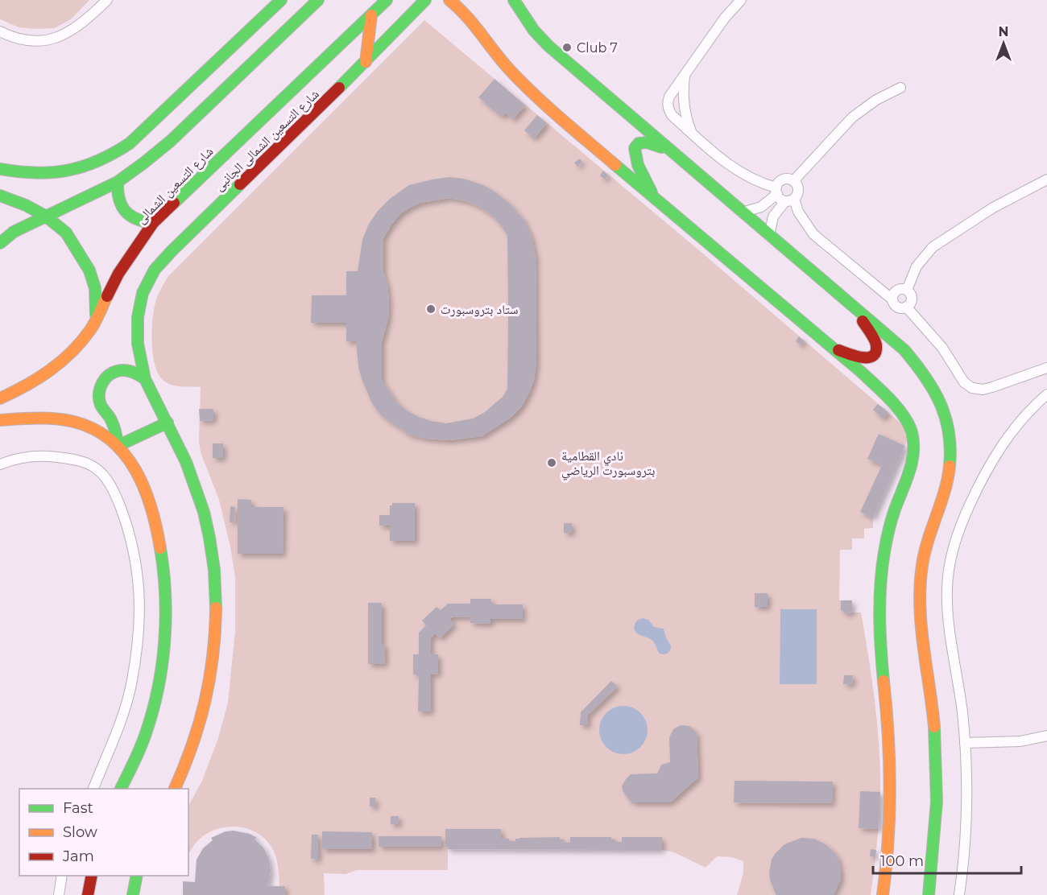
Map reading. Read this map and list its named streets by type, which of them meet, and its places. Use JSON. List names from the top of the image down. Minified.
{"streets":{"street":["شارع التسعين الشمالى الجانبى","شارع التسعين الشمالى"]},"places":["Club 7","ستاد بتروسبورت","نادي القطامية بتروسبورت الرياضي"],"legend":["Fast","Slow","Jam"],"scale_bar":"100 m","north":"top"}
